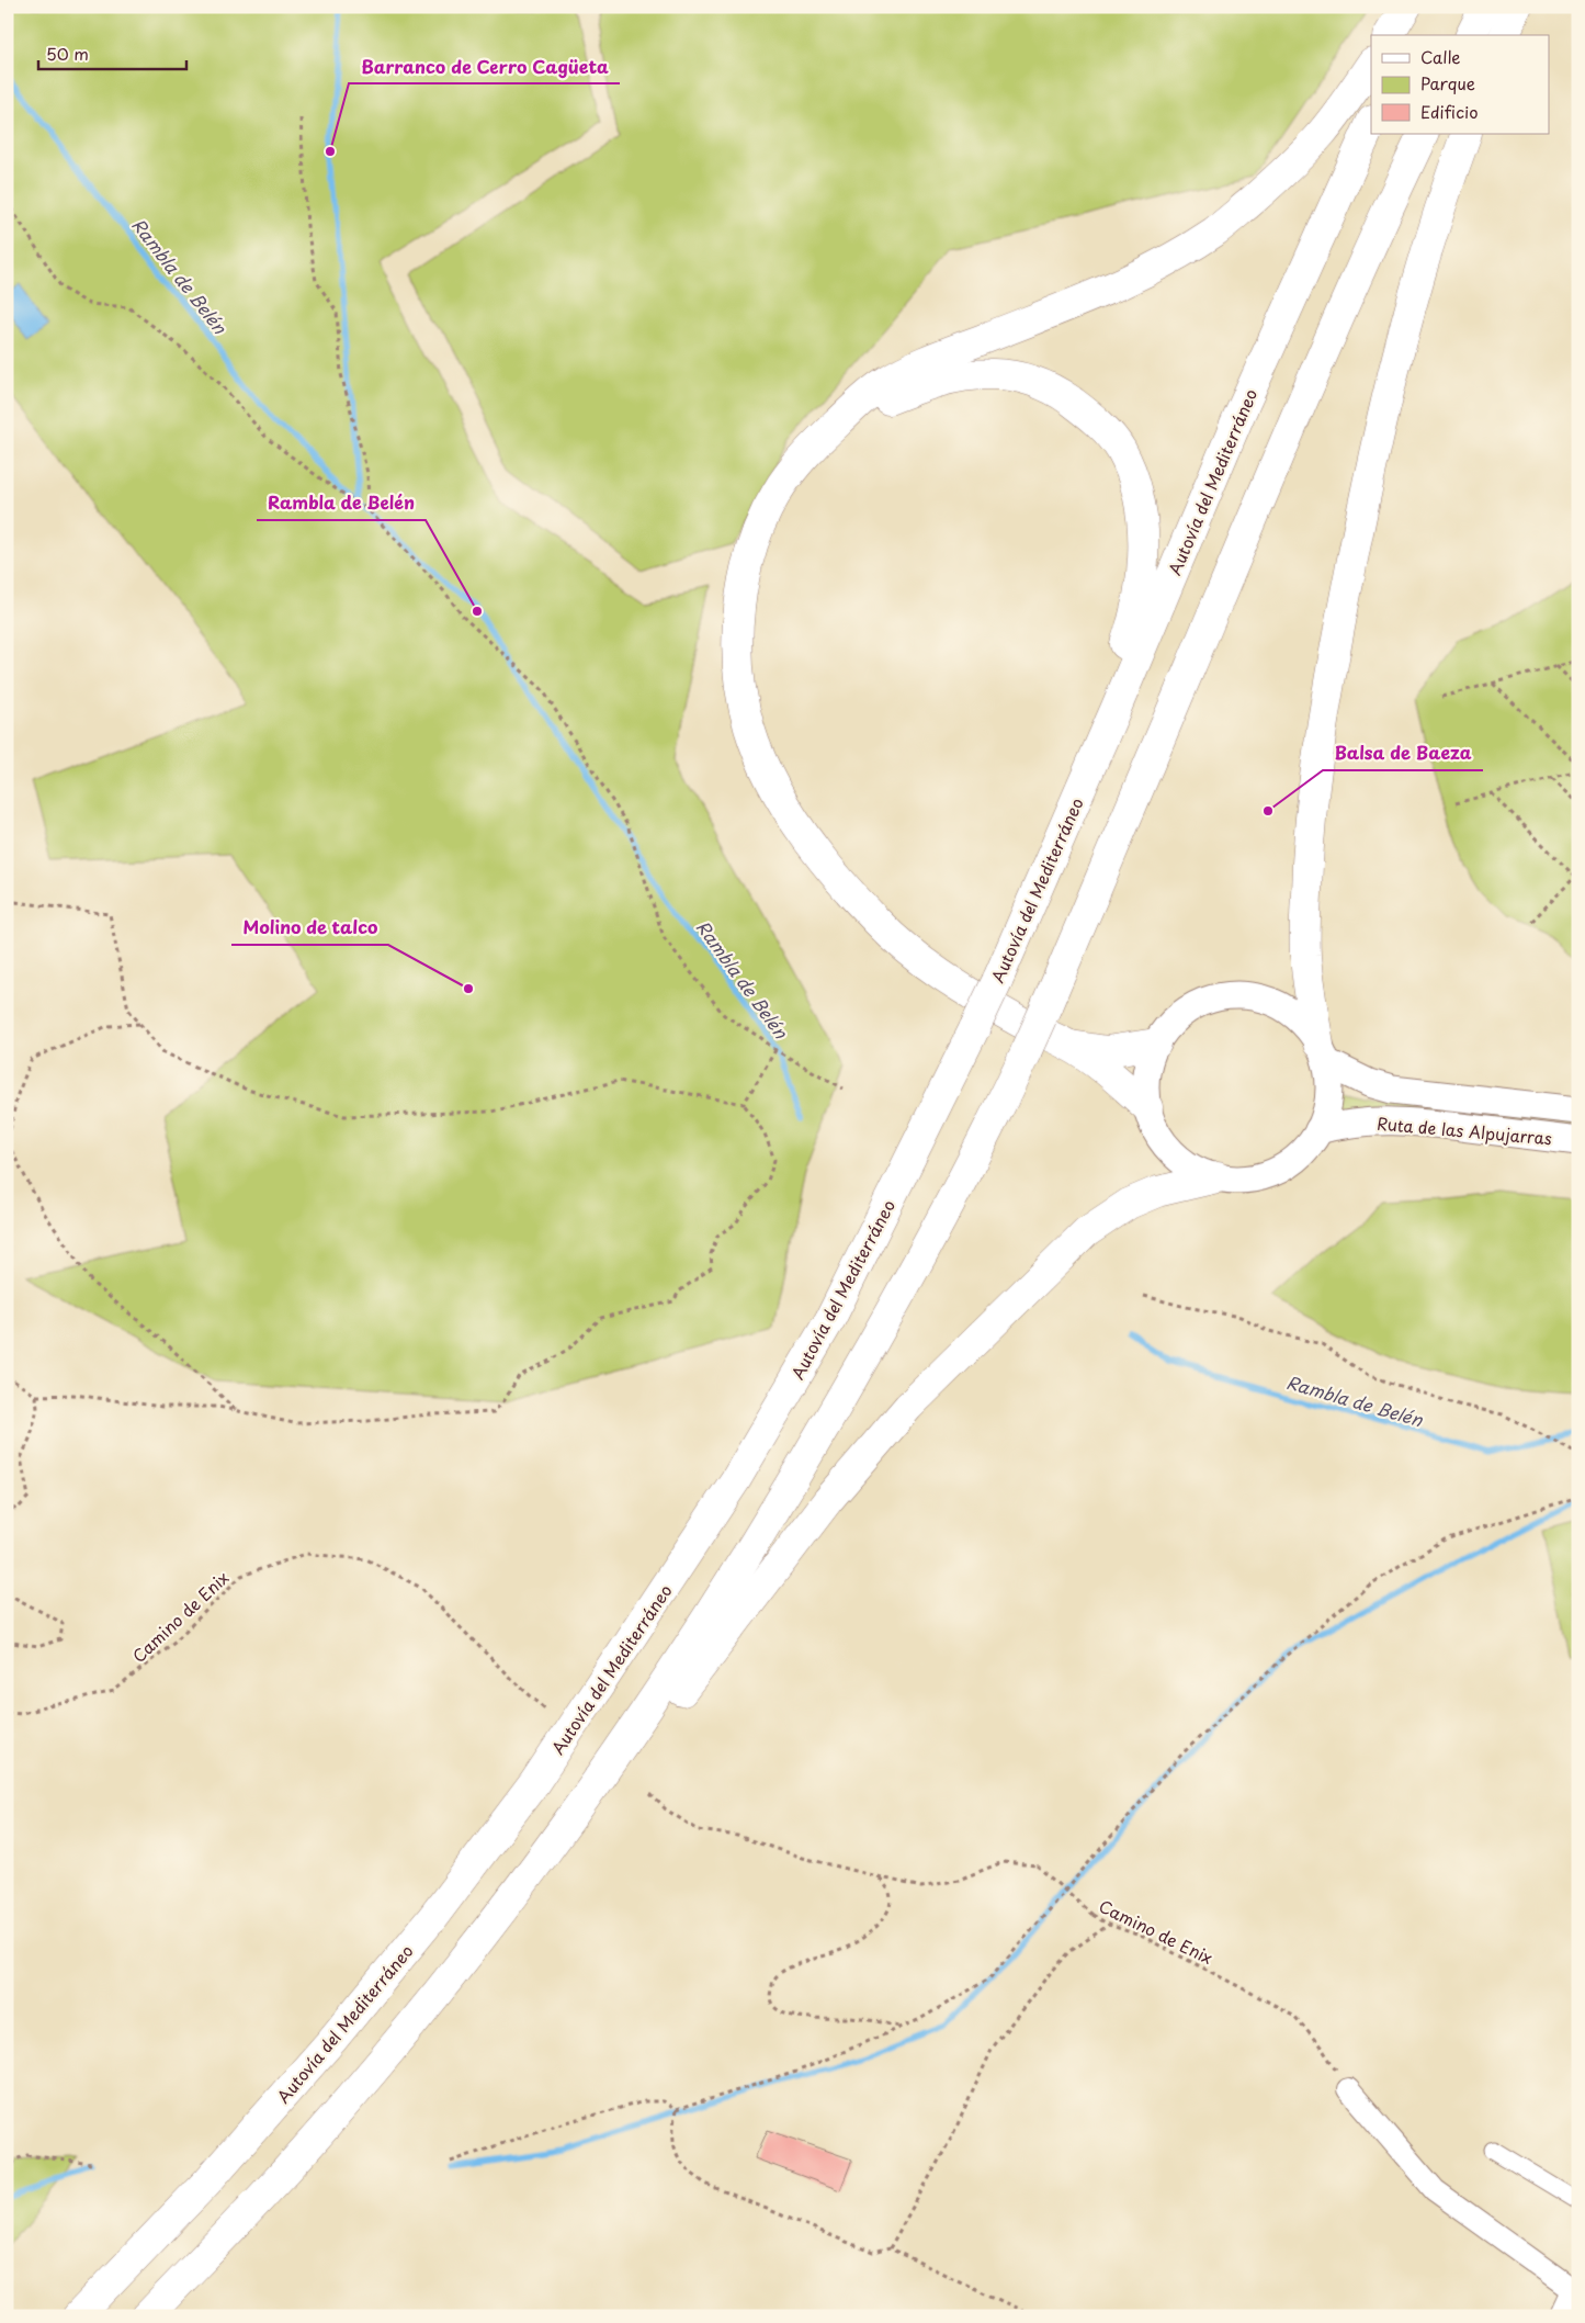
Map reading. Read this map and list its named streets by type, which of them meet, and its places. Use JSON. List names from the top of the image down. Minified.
{"streets":{"highway":["Autovía del Mediterráneo"],"main road":["Ruta de las Alpujarras"],"path":["Camino de Enix"]},"water":["Rambla de Belén"],"places":["Barranco de Cerro Cagüeta","Rambla de Belén","Balsa de Baeza","Molino de talco"],"legend":["Calle","Parque","Edificio"],"scale_bar":"50 m"}
